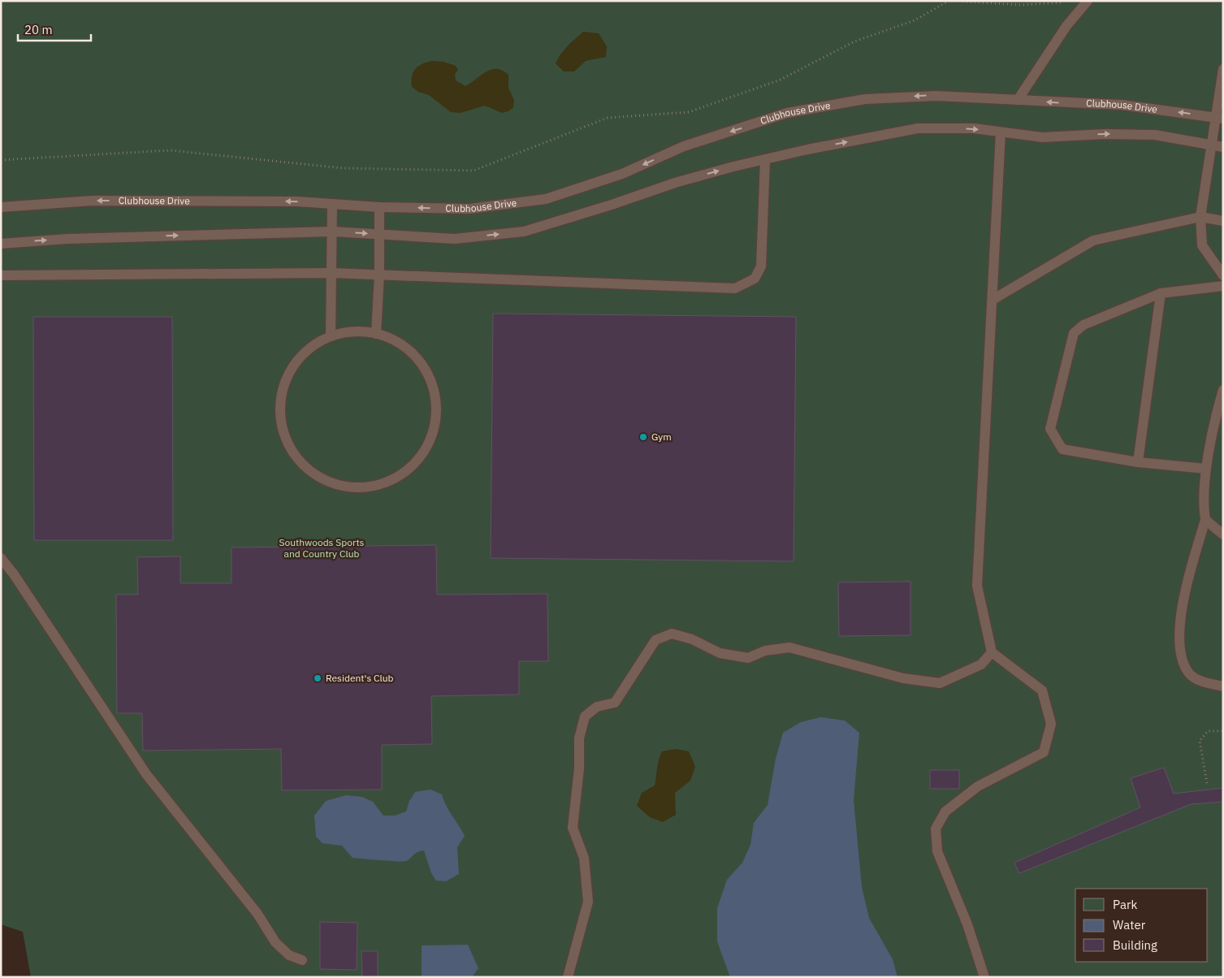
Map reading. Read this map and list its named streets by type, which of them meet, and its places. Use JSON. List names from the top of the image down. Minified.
{"streets":{"lane":["Clubhouse Drive"]},"parks":["Southwoods Sports and Country Club"],"places":["Gym","Resident's Club"],"legend":["Park","Water","Building"],"scale_bar":"20 m"}
